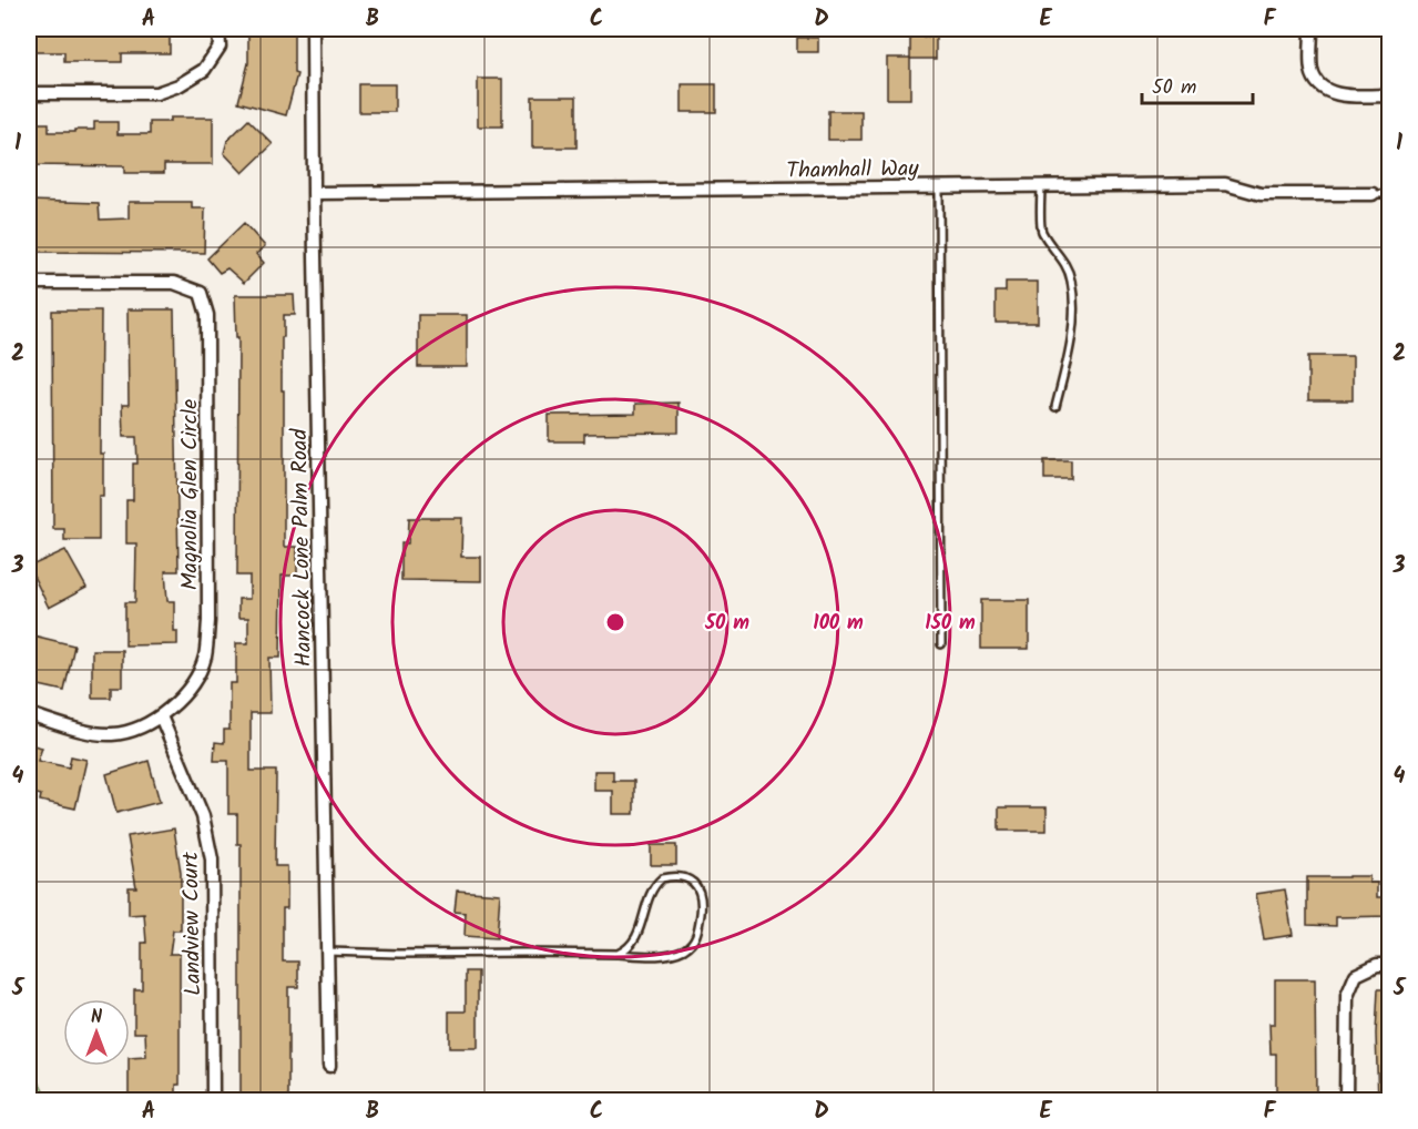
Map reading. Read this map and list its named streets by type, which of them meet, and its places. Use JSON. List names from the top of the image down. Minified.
{"streets":{"street":["Thamhall Way","Magnolia Glen Circle","Hancock Lone Palm Road","Landview Court"]},"crossings":[["Thamhall Way","Hancock Lone Palm Road"],["Magnolia Glen Circle","Landview Court"]],"scale_bar":"50 m","north":"top","grid":{"columns":["A","B","C","D","E","F"],"rows":["1","2","3","4","5"]},"rings":["50 m","100 m","150 m"]}
